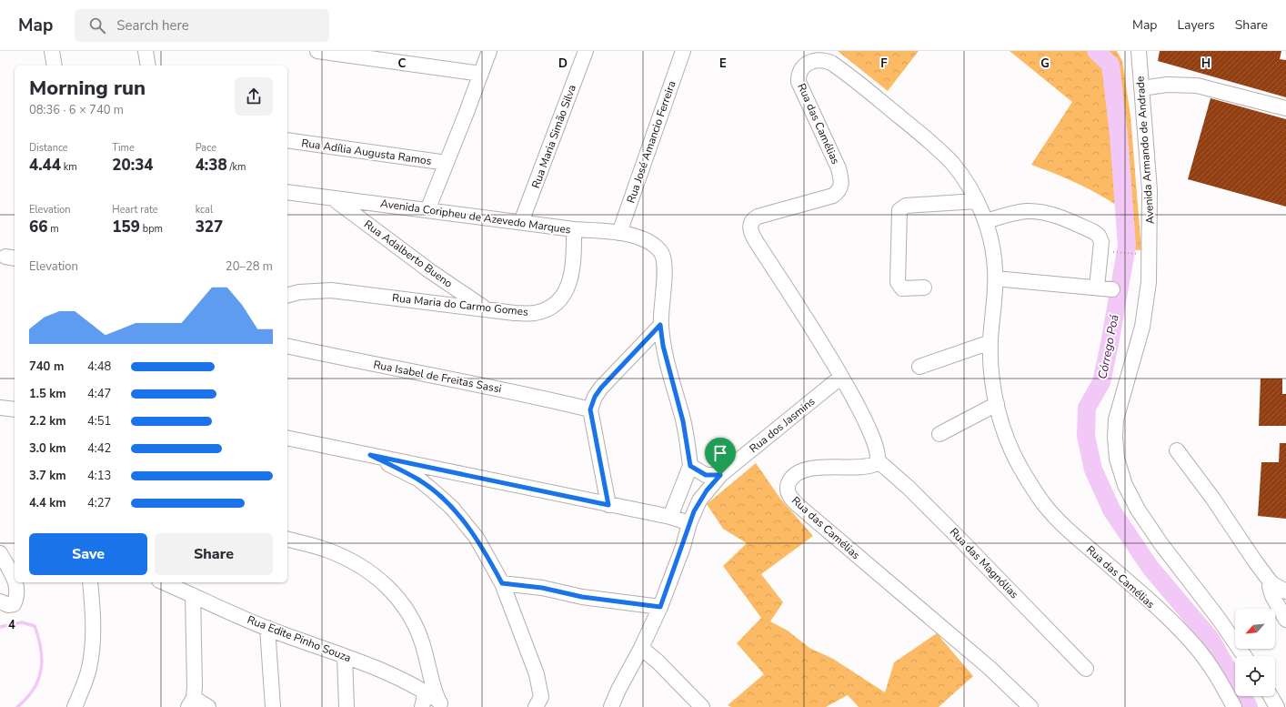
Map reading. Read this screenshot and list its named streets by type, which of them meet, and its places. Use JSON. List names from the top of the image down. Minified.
{"streets":{"street":["Rua das Camélias","Rua Maria Simão Silva","Rua José Amancio Ferreira","Avenida Armando de Andrade","Rua Adília Augusta Ramos","Avenida Coripheu de Azevedo Marques","Rua Adalberto Bueno","Rua Maria do Carmo Gomes","Rua Isabel de Freitas Sassi","Rua dos Jasmins","Rua das Magnólias","Rua Edite Pinho Souza"]},"crossings":[["Rua das Camélias","Rua dos Jasmins"],["Rua das Camélias","Rua das Magnólias"],["Rua Maria Simão Silva","Avenida Coripheu de Azevedo Marques"],["Rua José Amancio Ferreira","Avenida Coripheu de Azevedo Marques"],["Avenida Coripheu de Azevedo Marques","Rua Adalberto Bueno"],["Avenida Coripheu de Azevedo Marques","Rua Maria do Carmo Gomes"],["Rua Adalberto Bueno","Rua Maria do Carmo Gomes"]],"water":["Córrego Poá"],"north":"bottom left","page":{"header":"Map","search":"Search here","nav":["Map","Layers","Share"],"heading":["Morning run","08:36 · 6 × 740 m"],"stats":[["Distance","4.44 km"],["Time","20:34"],["Pace","4:38 /km"],["Elevation","66 m"],["Heart rate","159 bpm"],["kcal","327"]],"chart":["Elevation","20–28 m"],"list":[{"name":"740 m","note":"4:48"},{"name":"1.5 km","note":"4:47"},{"name":"2.2 km","note":"4:51"},{"name":"3.0 km","note":"4:42"},{"name":"3.7 km","note":"4:13"},{"name":"4.4 km","note":"4:27"}],"buttons":["Save","Share"]},"grid":{"columns":["C","D","E","F","G","H"],"rows":["4"]}}
